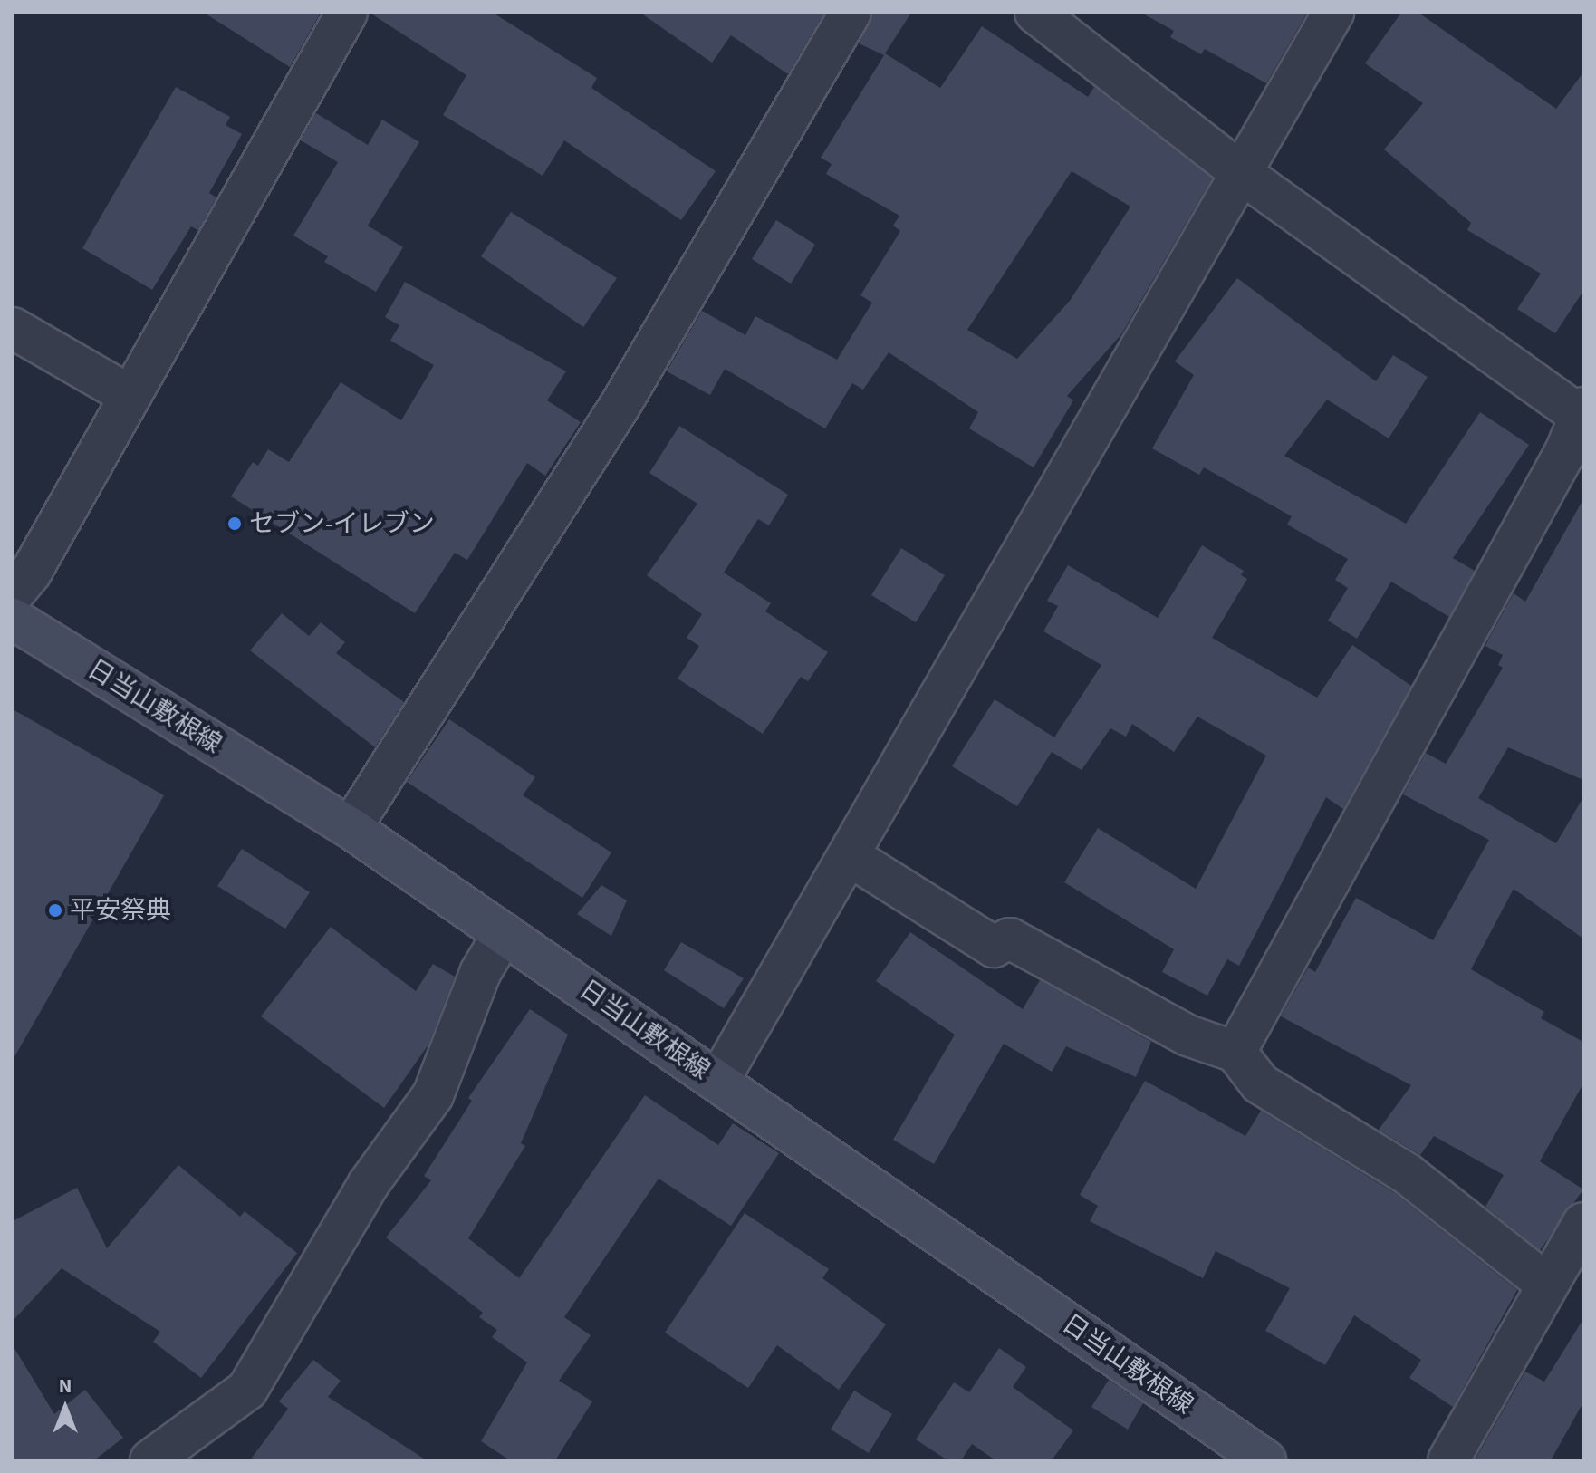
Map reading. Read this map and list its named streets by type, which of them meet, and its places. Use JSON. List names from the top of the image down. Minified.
{"streets":{"main road":["日当山敷根線"]},"places":["セブン-イレブン","平安祭典"],"north":"top"}
